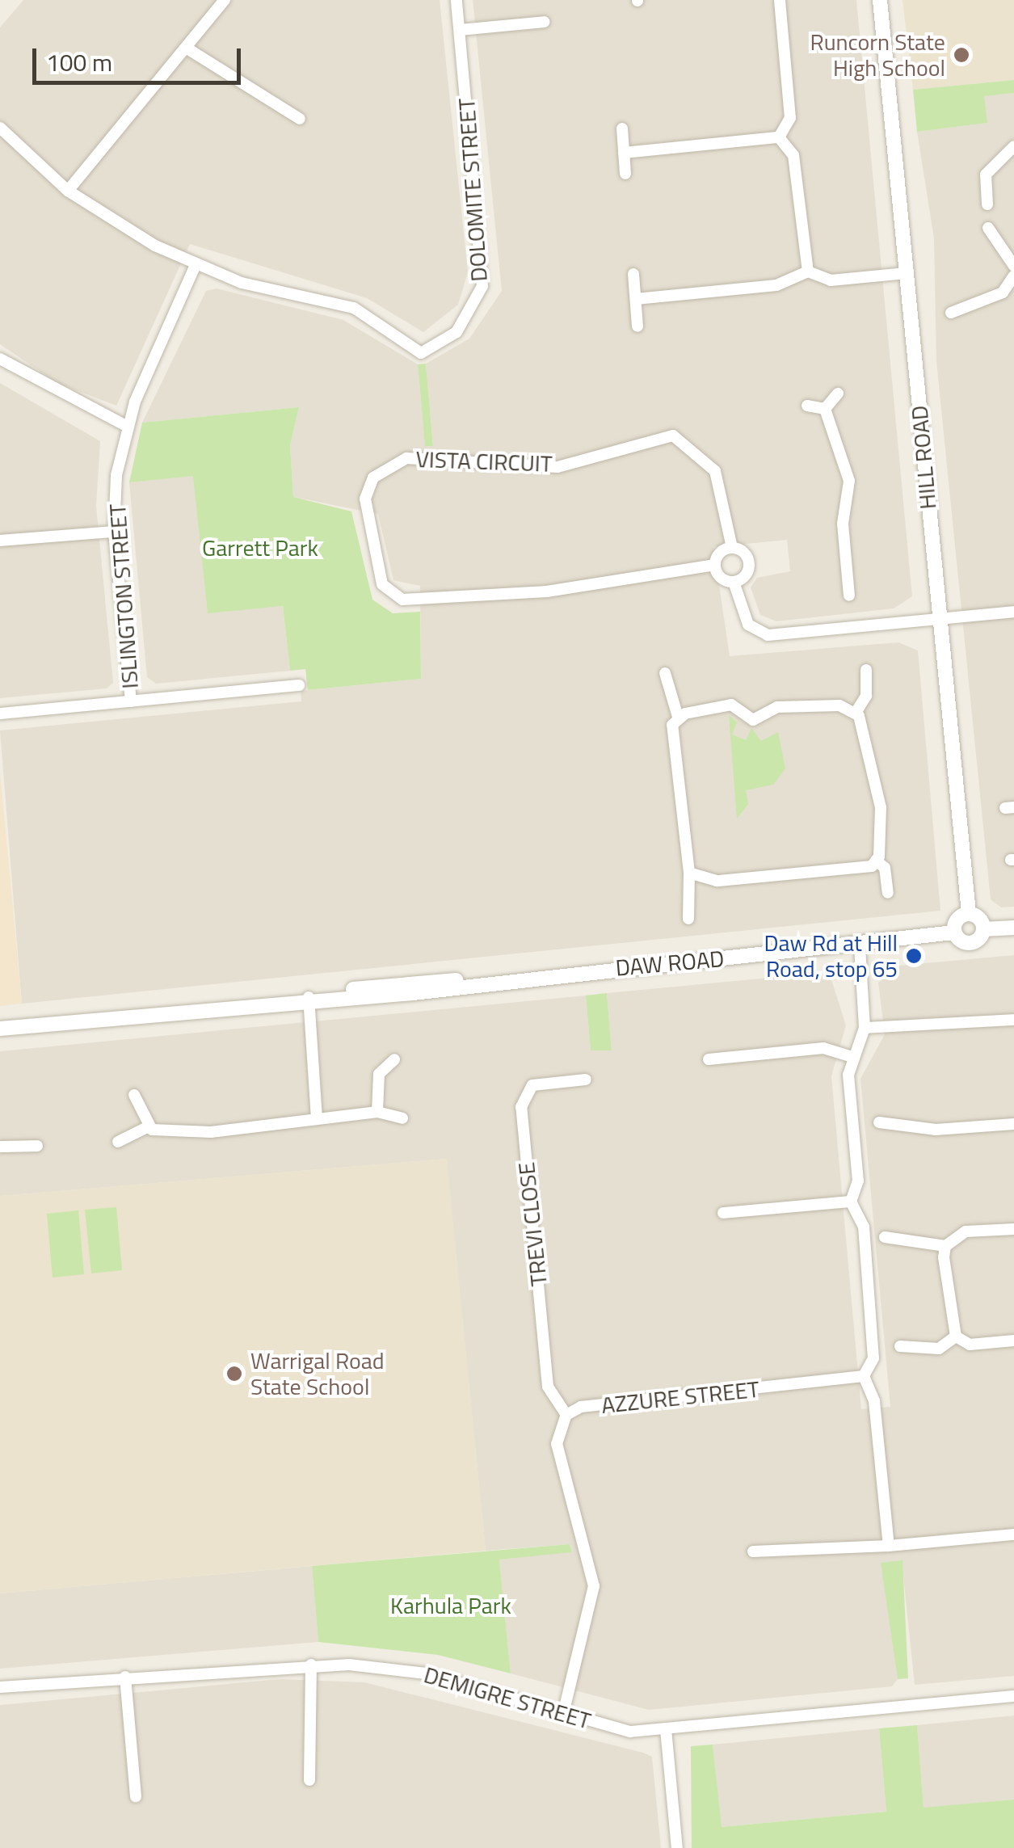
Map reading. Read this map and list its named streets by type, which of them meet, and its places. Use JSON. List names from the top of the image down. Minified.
{"streets":{"street":["DOLOMITE STREET","HILL ROAD","VISTA CIRCUIT","ISLINGTON STREET","DAW ROAD","TREVI CLOSE","AZZURE STREET","DEMIGRE STREET"]},"crossings":[["DOLOMITE STREET","ISLINGTON STREET"],["TREVI CLOSE","AZZURE STREET"]],"parks":["Garrett Park","Karhula Park"],"places":["Runcorn State High School","Daw Rd at Hill Road, stop 65","Warrigal Road State School"],"scale_bar":"100 m"}
